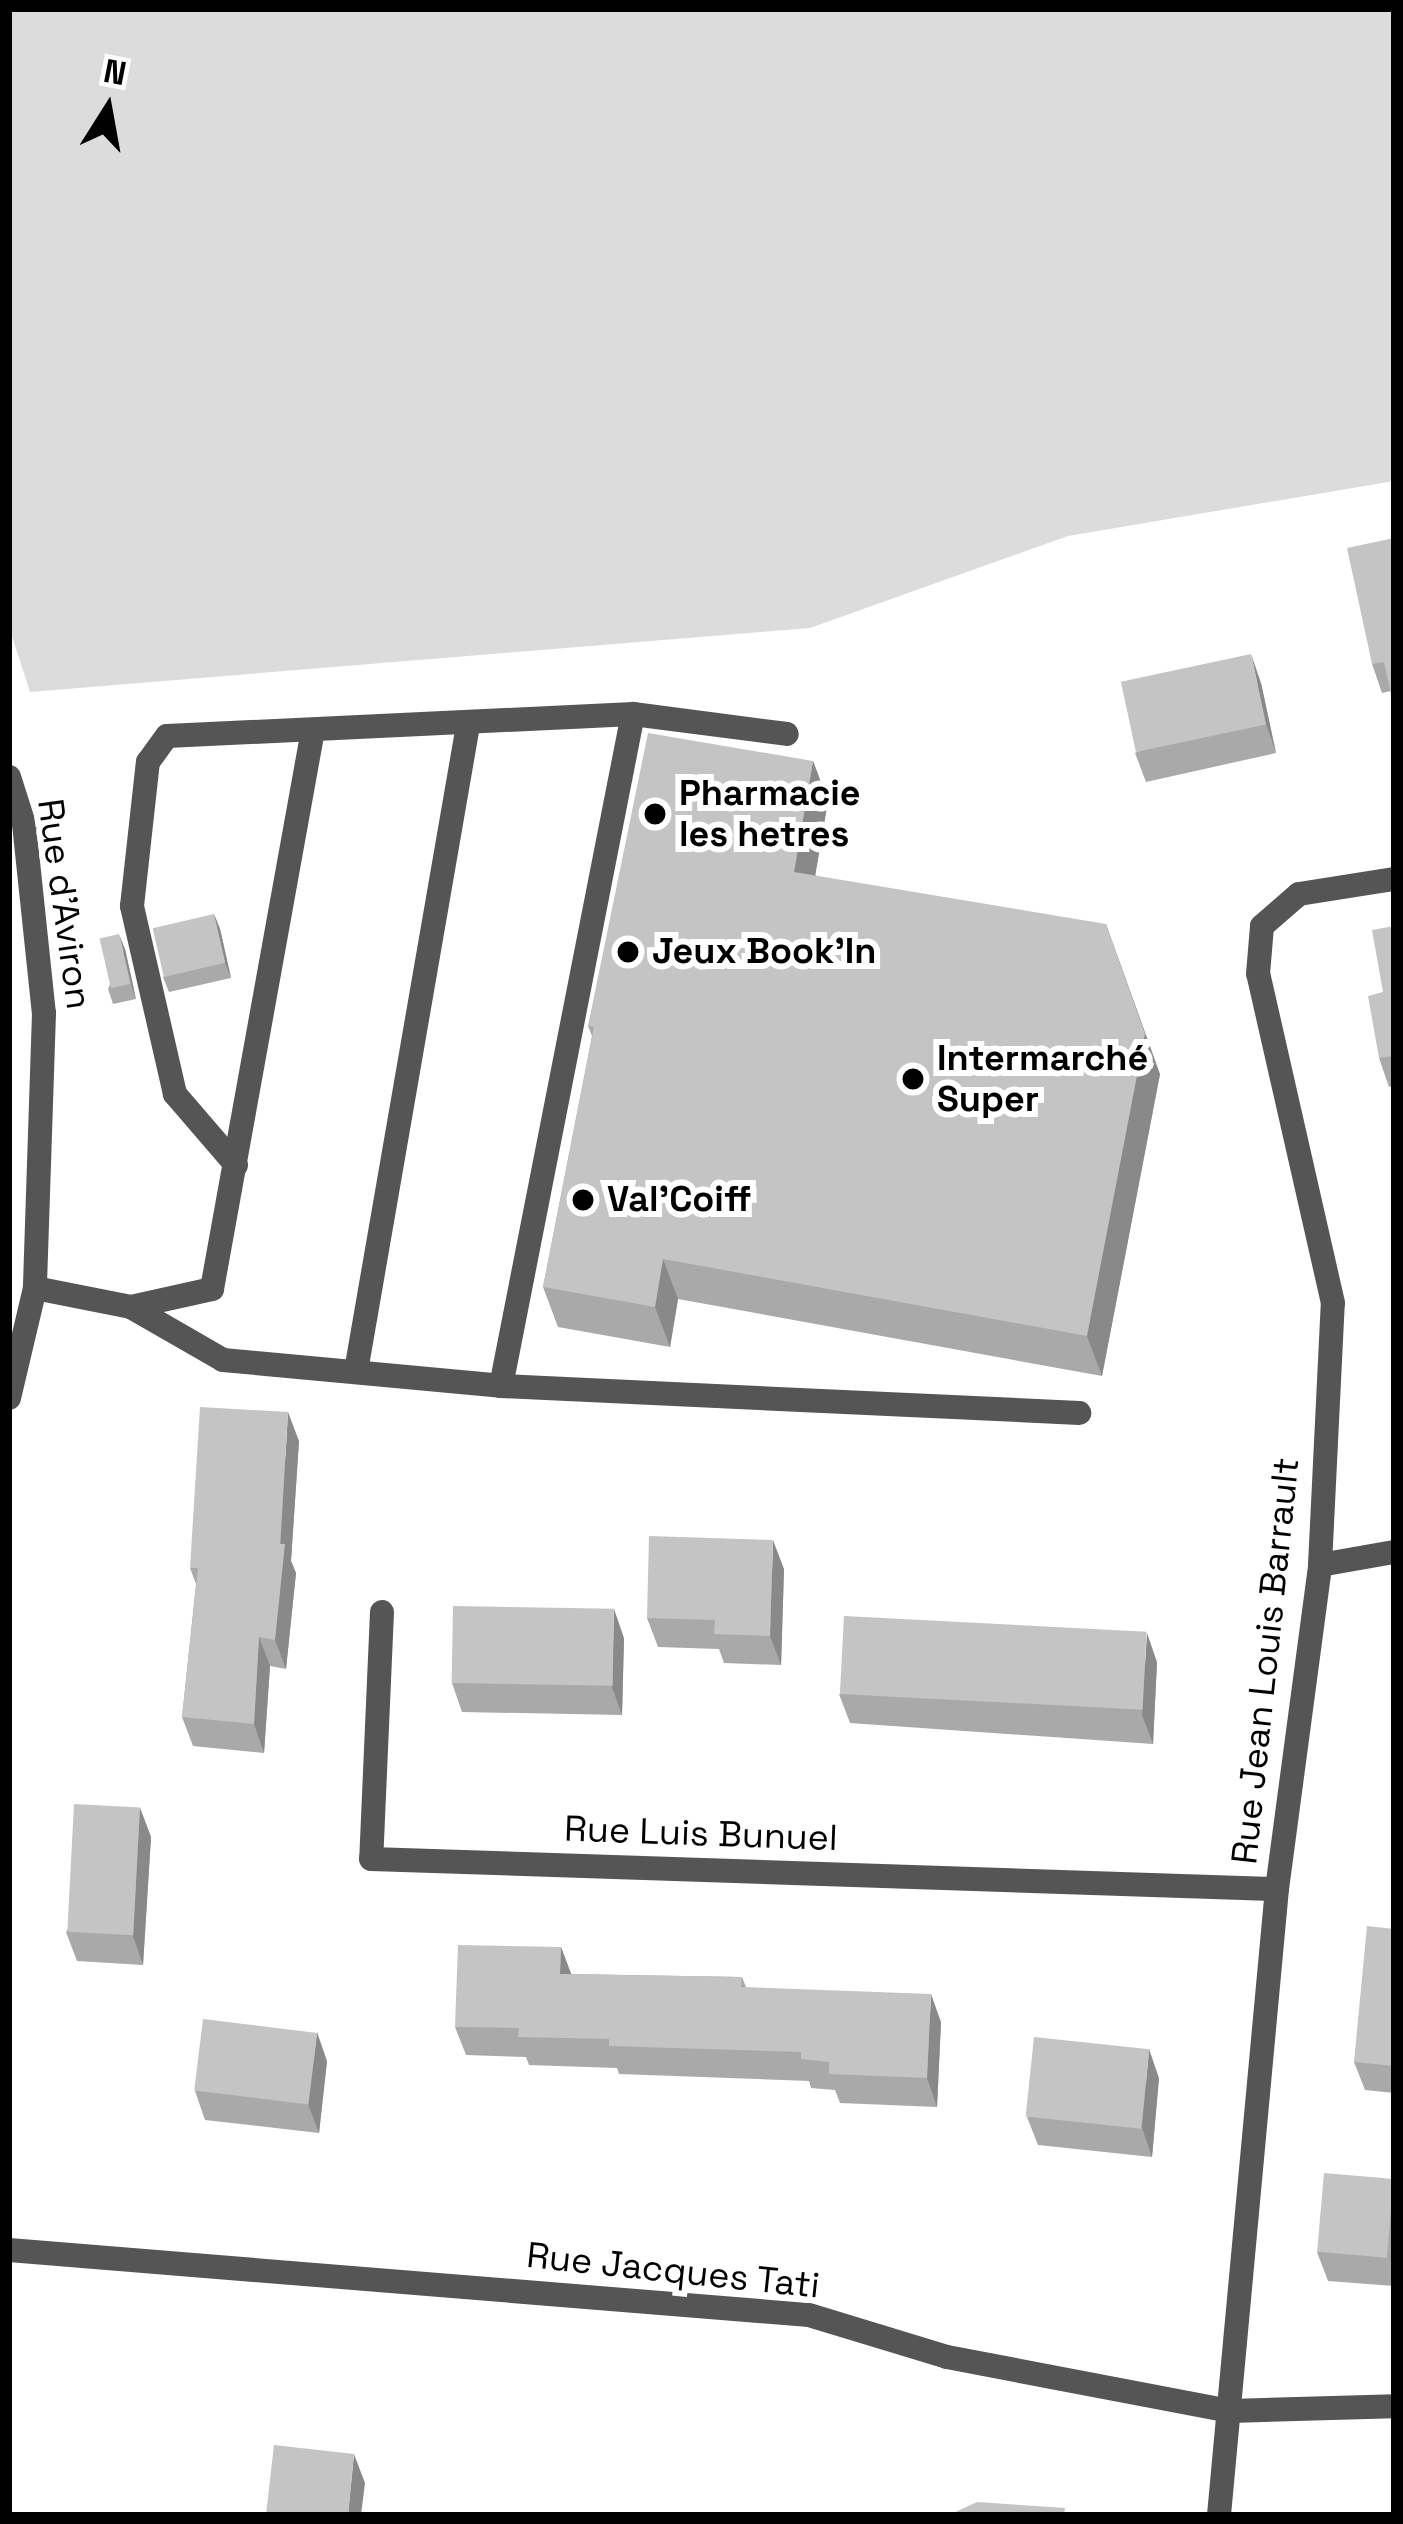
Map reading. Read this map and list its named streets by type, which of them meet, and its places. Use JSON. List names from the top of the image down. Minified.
{"streets":{"street":["Rue d'Aviron","Rue Jean Louis Barrault","Rue Luis Bunuel","Rue Jacques Tati"]},"crossings":[["Rue Jean Louis Barrault","Rue Luis Bunuel"],["Rue Jean Louis Barrault","Rue Jacques Tati"]],"places":["Pharmacie les hetres","Jeux Book'In","Intermarché Super","Val'Coiff"],"north":"top"}
